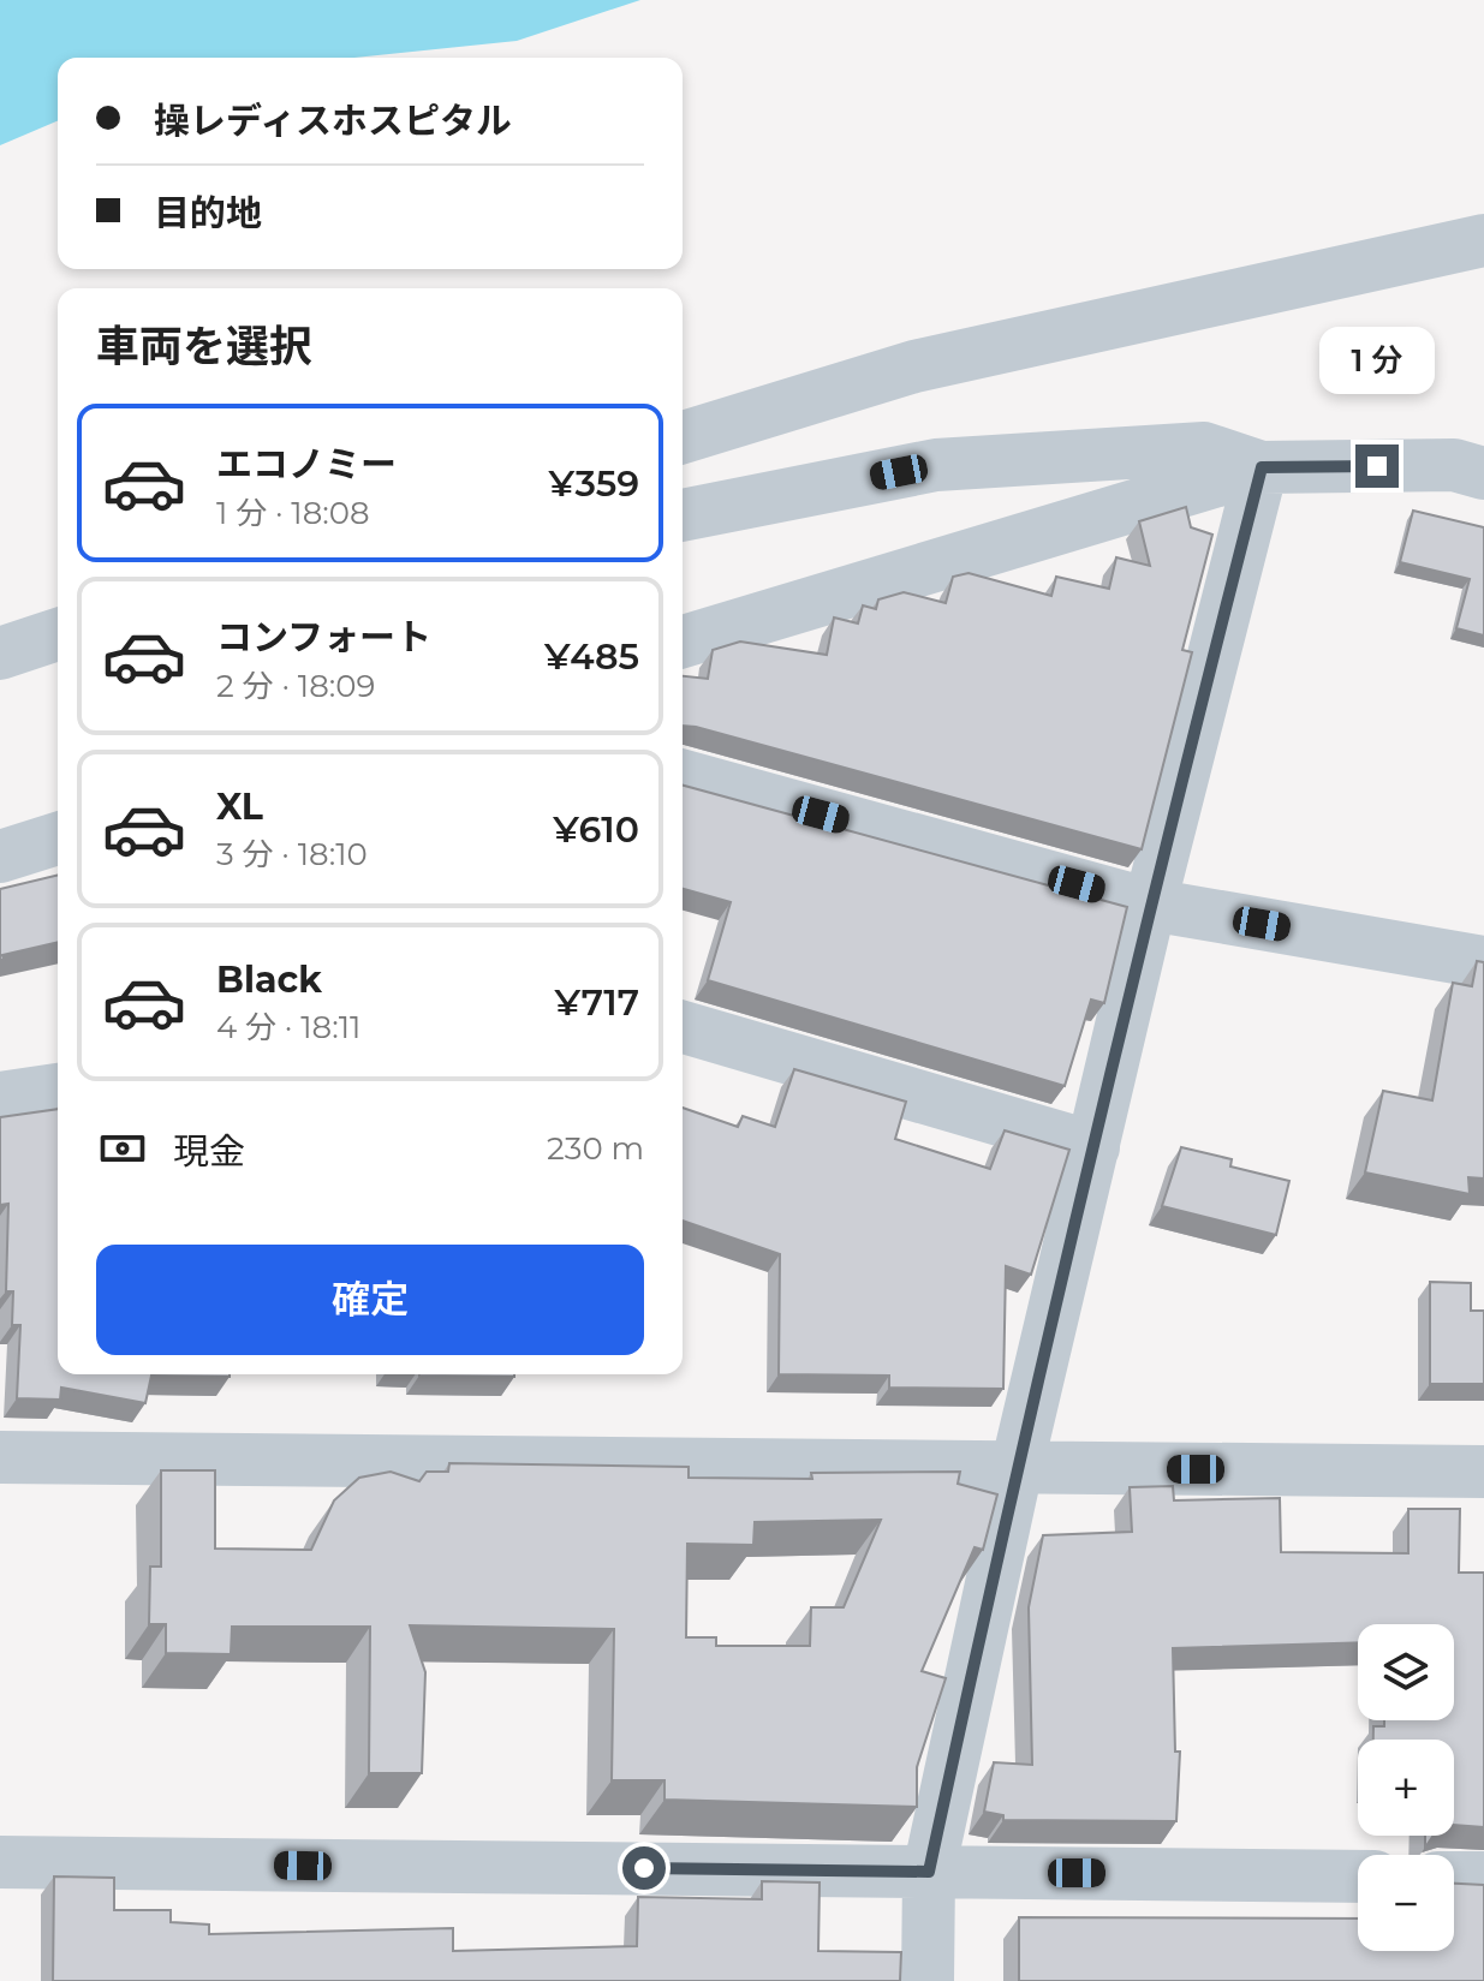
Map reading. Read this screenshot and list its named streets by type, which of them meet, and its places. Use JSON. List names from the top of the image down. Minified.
{"page":{"banner":["操レディスホスピタル","目的地"],"heading":"車両を選択","bubble":"1 分","list":[{"name":"エコノミー","note":"1 分 · 18:08","value":"¥359"},{"name":"コンフォート","note":"2 分 · 18:09","value":"¥485"},{"name":"XL","note":"3 分 · 18:10","value":"¥610"},{"name":"Black","note":"4 分 · 18:11","value":"¥717"}],"pay":["現金","230 m"],"buttons":"確定","map_buttons":["+","−"]}}
